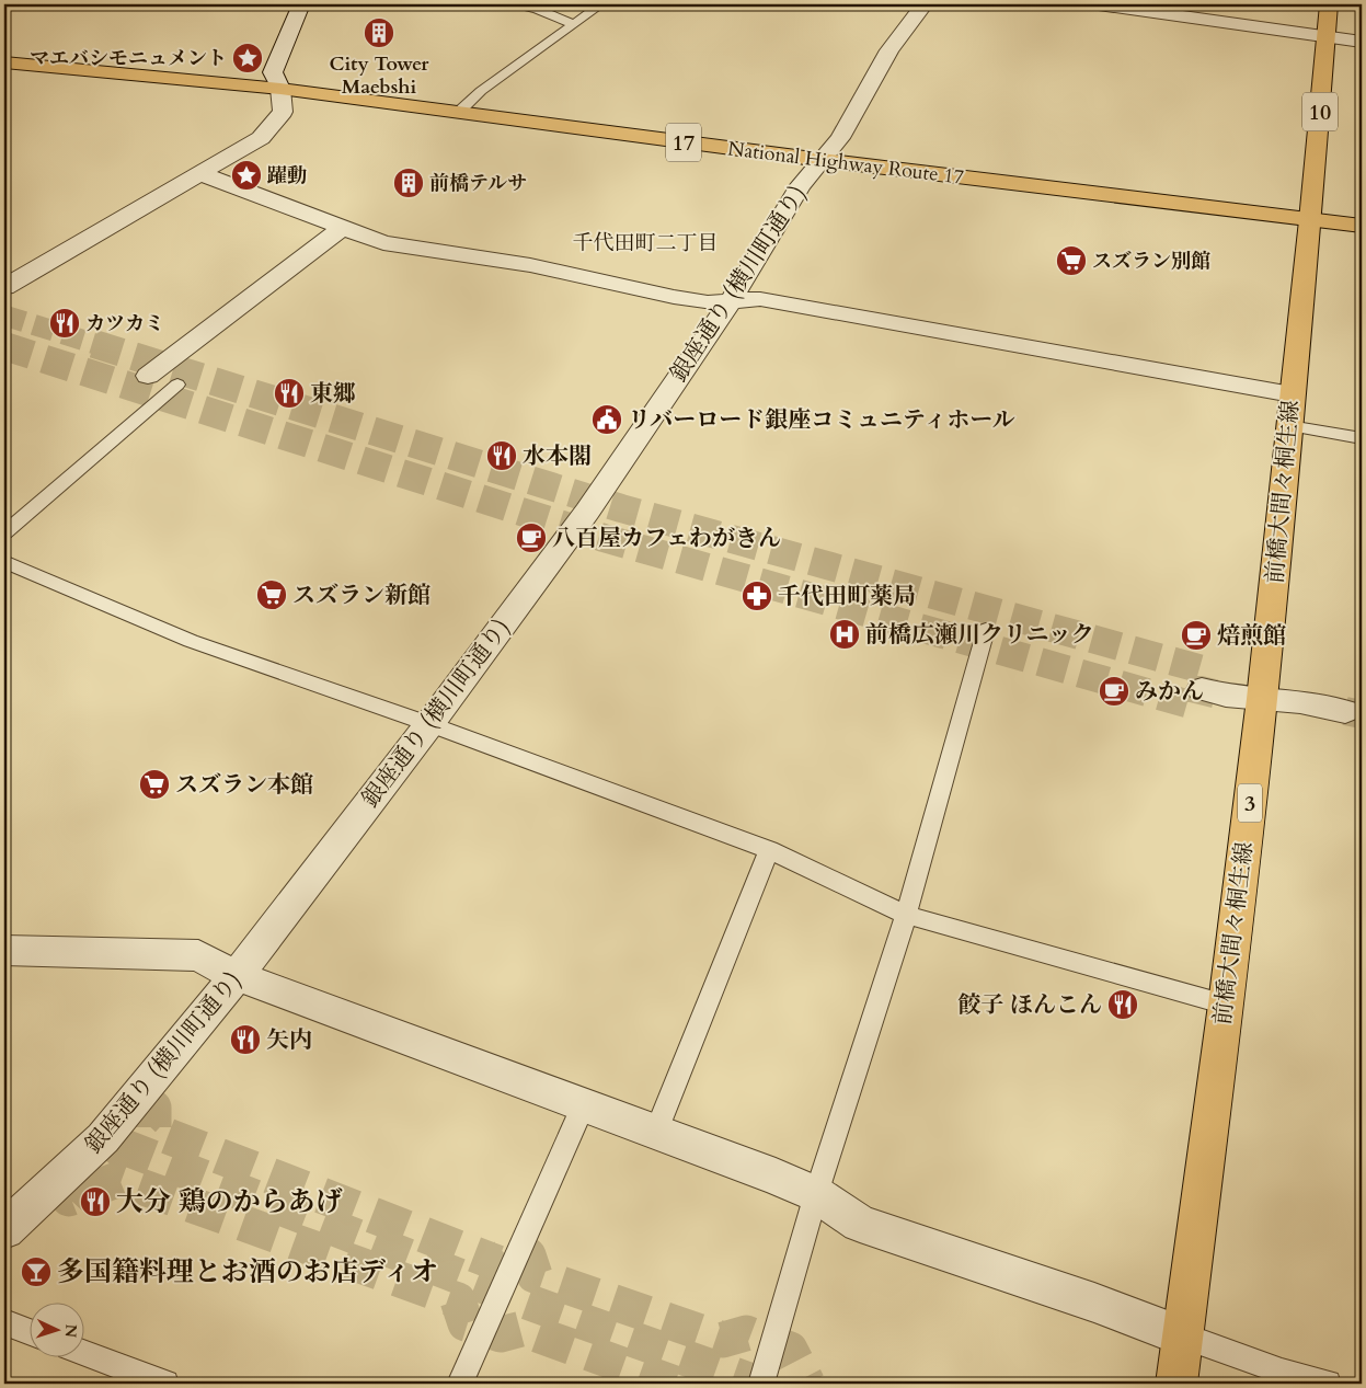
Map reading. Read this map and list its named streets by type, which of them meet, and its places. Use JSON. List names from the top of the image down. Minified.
{"streets":{"main road":["10","17","National Highway Route 17","前橋大間々桐生線","3"],"street":["銀座通り (横川町通り)"]},"crossings":[["10","National Highway Route 17"],["10","前橋大間々桐生線"],["National Highway Route 17","銀座通り (横川町通り)"],["National Highway Route 17","前橋大間々桐生線"]],"districts":["千代田町二丁目"],"places":{"building":["City Tower Maebshi","前橋テルサ"],"place":["マエバシモニュメント","躍動"],"supermarket":["スズラン別館","スズラン新館","スズラン本館"],"restaurant":["カツカミ","東郷","水本閣","餃子 ほんこん","矢内","大分 鶏のからあげ"],"public building":["リバーロード銀座コミュニティホール"],"cafe":["八百屋カフェわがきん","焙煎館","みかん"],"pharmacy":["千代田町薬局"],"hospital":["前橋広瀬川クリニック"],"bar":["多国籍料理とお酒のお店ディオ"]},"north":"right"}
